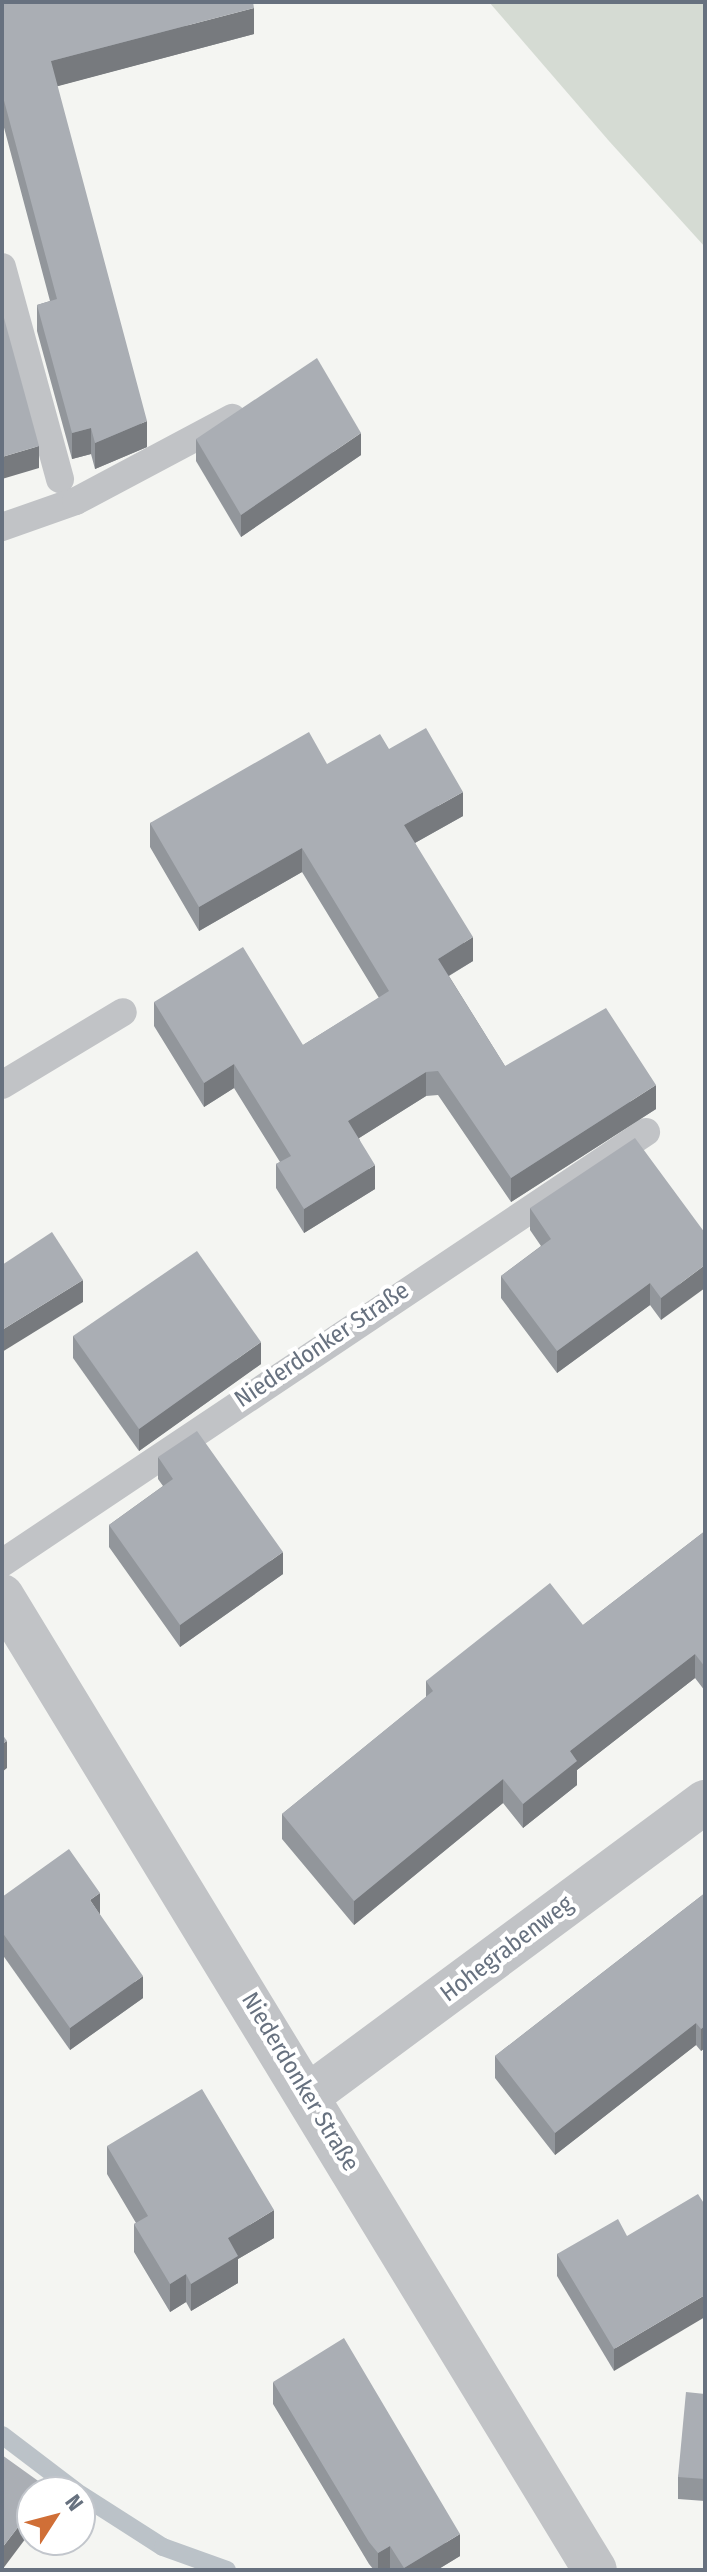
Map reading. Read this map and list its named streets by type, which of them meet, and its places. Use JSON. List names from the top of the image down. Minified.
{"streets":{"street":["Niederdonker Straße","Hohegrabenweg"]},"crossings":[["Niederdonker Straße","Hohegrabenweg"]],"north":"top right"}
